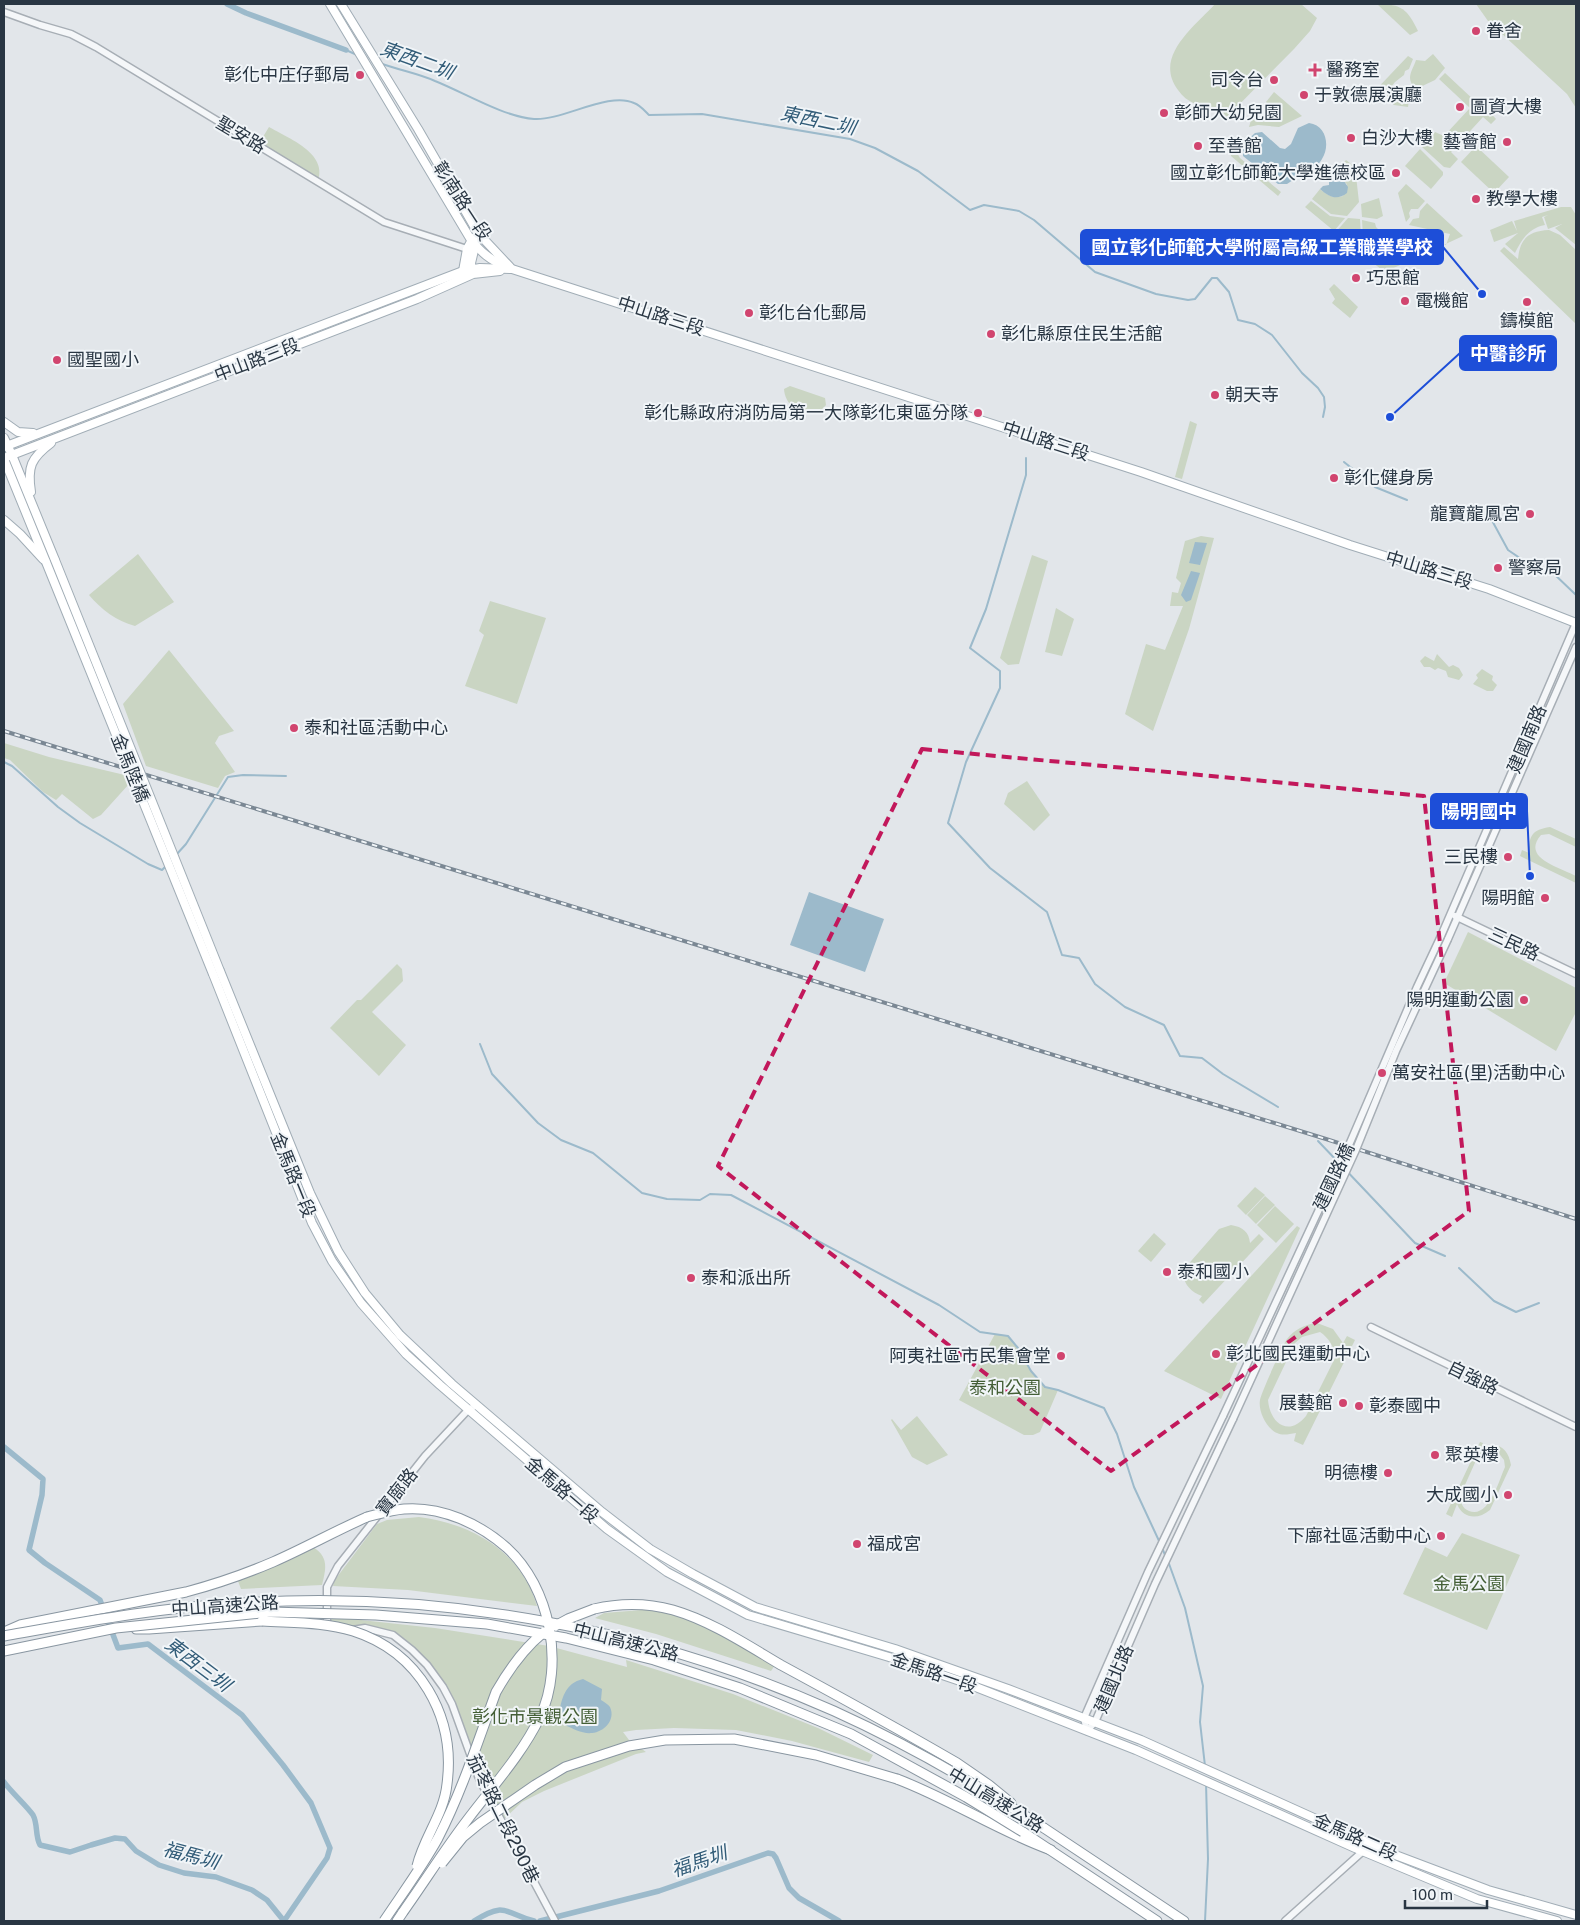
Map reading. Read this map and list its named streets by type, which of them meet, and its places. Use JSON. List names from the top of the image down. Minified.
{"streets":{"highway":["中山高速公路"],"main road":["彰南路一段","中山路三段","金馬陸橋","金馬路一段","金馬路二段"],"street":["聖安路","建國南路","三民路","建國路橋","自強路","寶廍路","建國北路","茄苳路二段290巷"]},"crossings":[["聖安路","彰南路一段"],["彰南路一段","中山路三段"],["中山路三段","建國南路"],["建國南路","三民路"],["建國南路","建國路橋"],["金馬陸橋","金馬路一段"],["金馬路一段","寶廍路"],["金馬路一段","建國北路"],["金馬路一段","金馬路二段"],["建國路橋","建國北路"],["寶廍路","茄苳路二段290巷"]],"water":["東西二圳","東西三圳","福馬圳"],"parks":["泰和公園","金馬公園","彰化市景觀公園"],"places":{"other":["眷舍","彰化中庄仔郵局","司令台","于敦德展演廳","圖資大樓","彰師大幼兒園","白沙大樓","藝薈館","至善館","國立彰化師範大學進德校區","教學大樓","巧思館","國立彰化師範大學附屬高級工業職業學校","電機館","鑄模館","彰化台化郵局","彰化縣原住民生活館","國聖國小","朝天寺","彰化縣政府消防局第一大隊彰化東區分隊","中醫診所","彰化健身房","龍寶龍鳳宮","警察局","泰和社區活動中心","三民樓","陽明國中","陽明館","陽明運動公園","萬安社區(里)活動中心","泰和國小","泰和派出所","彰北國民運動中心","阿夷社區市民集會堂","展藝館","彰泰國中","聚英樓","明德樓","大成國小","下廍社區活動中心","福成宮"],"health":["醫務室"]},"scale_bar":"100 m"}
